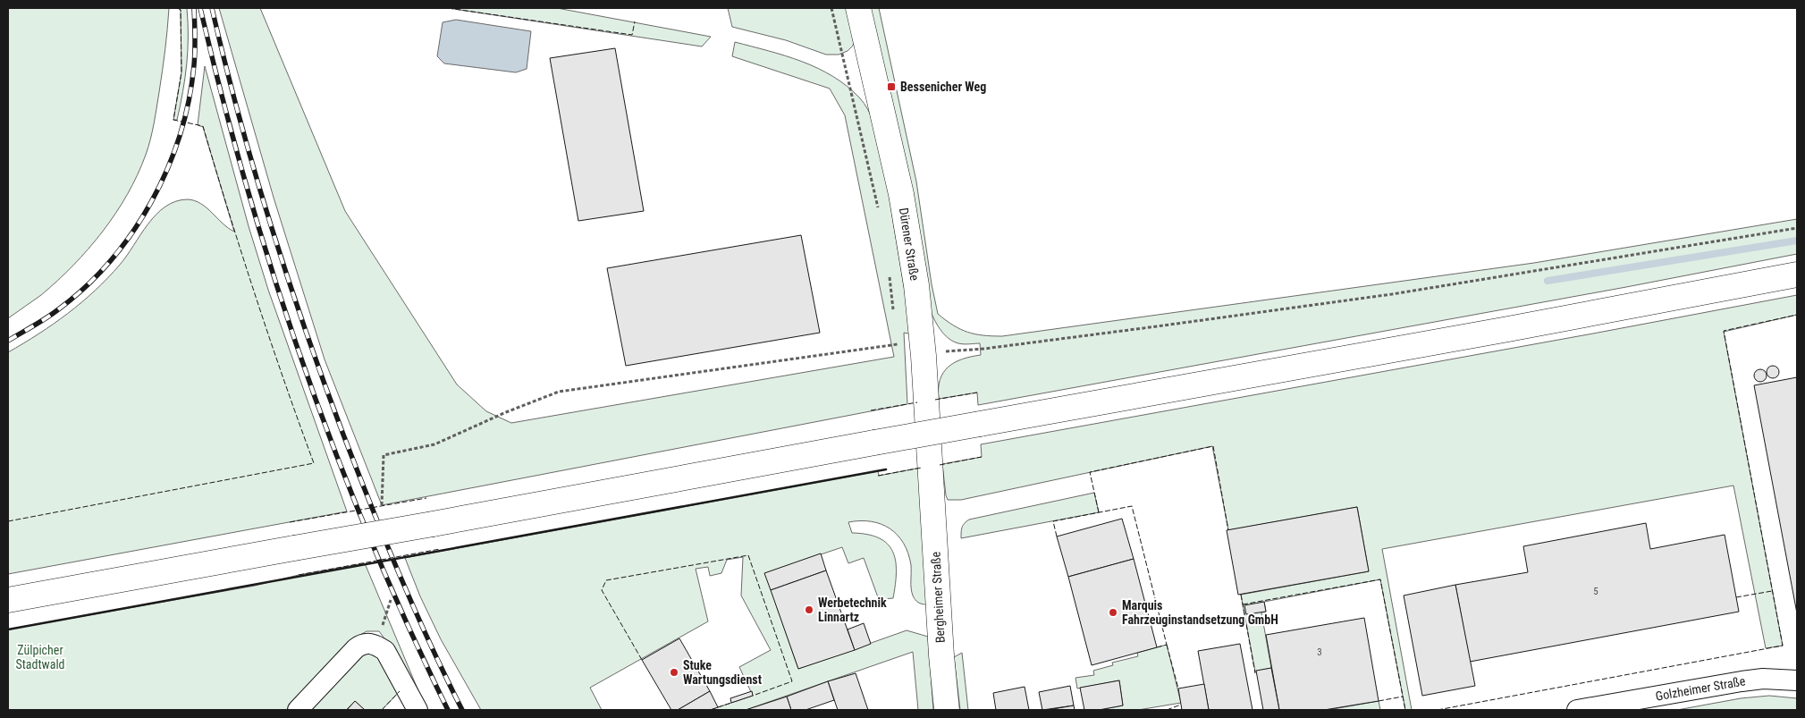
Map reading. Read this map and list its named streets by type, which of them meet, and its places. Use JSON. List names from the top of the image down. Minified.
{"streets":{"main road":["Dürener Straße","Bergheimer Straße"],"street":["Golzheimer Straße"]},"crossings":[["Dürener Straße","Bergheimer Straße"]],"parks":["Zülpicher Stadtwald"],"places":{"transit":["Bessenicher Weg"],"other":["Werbetechnik Linnartz","Marquis Fahrzeuginstandsetzung GmbH","Stuke Wartungsdienst"]},"house_numbers":["5","3"]}
